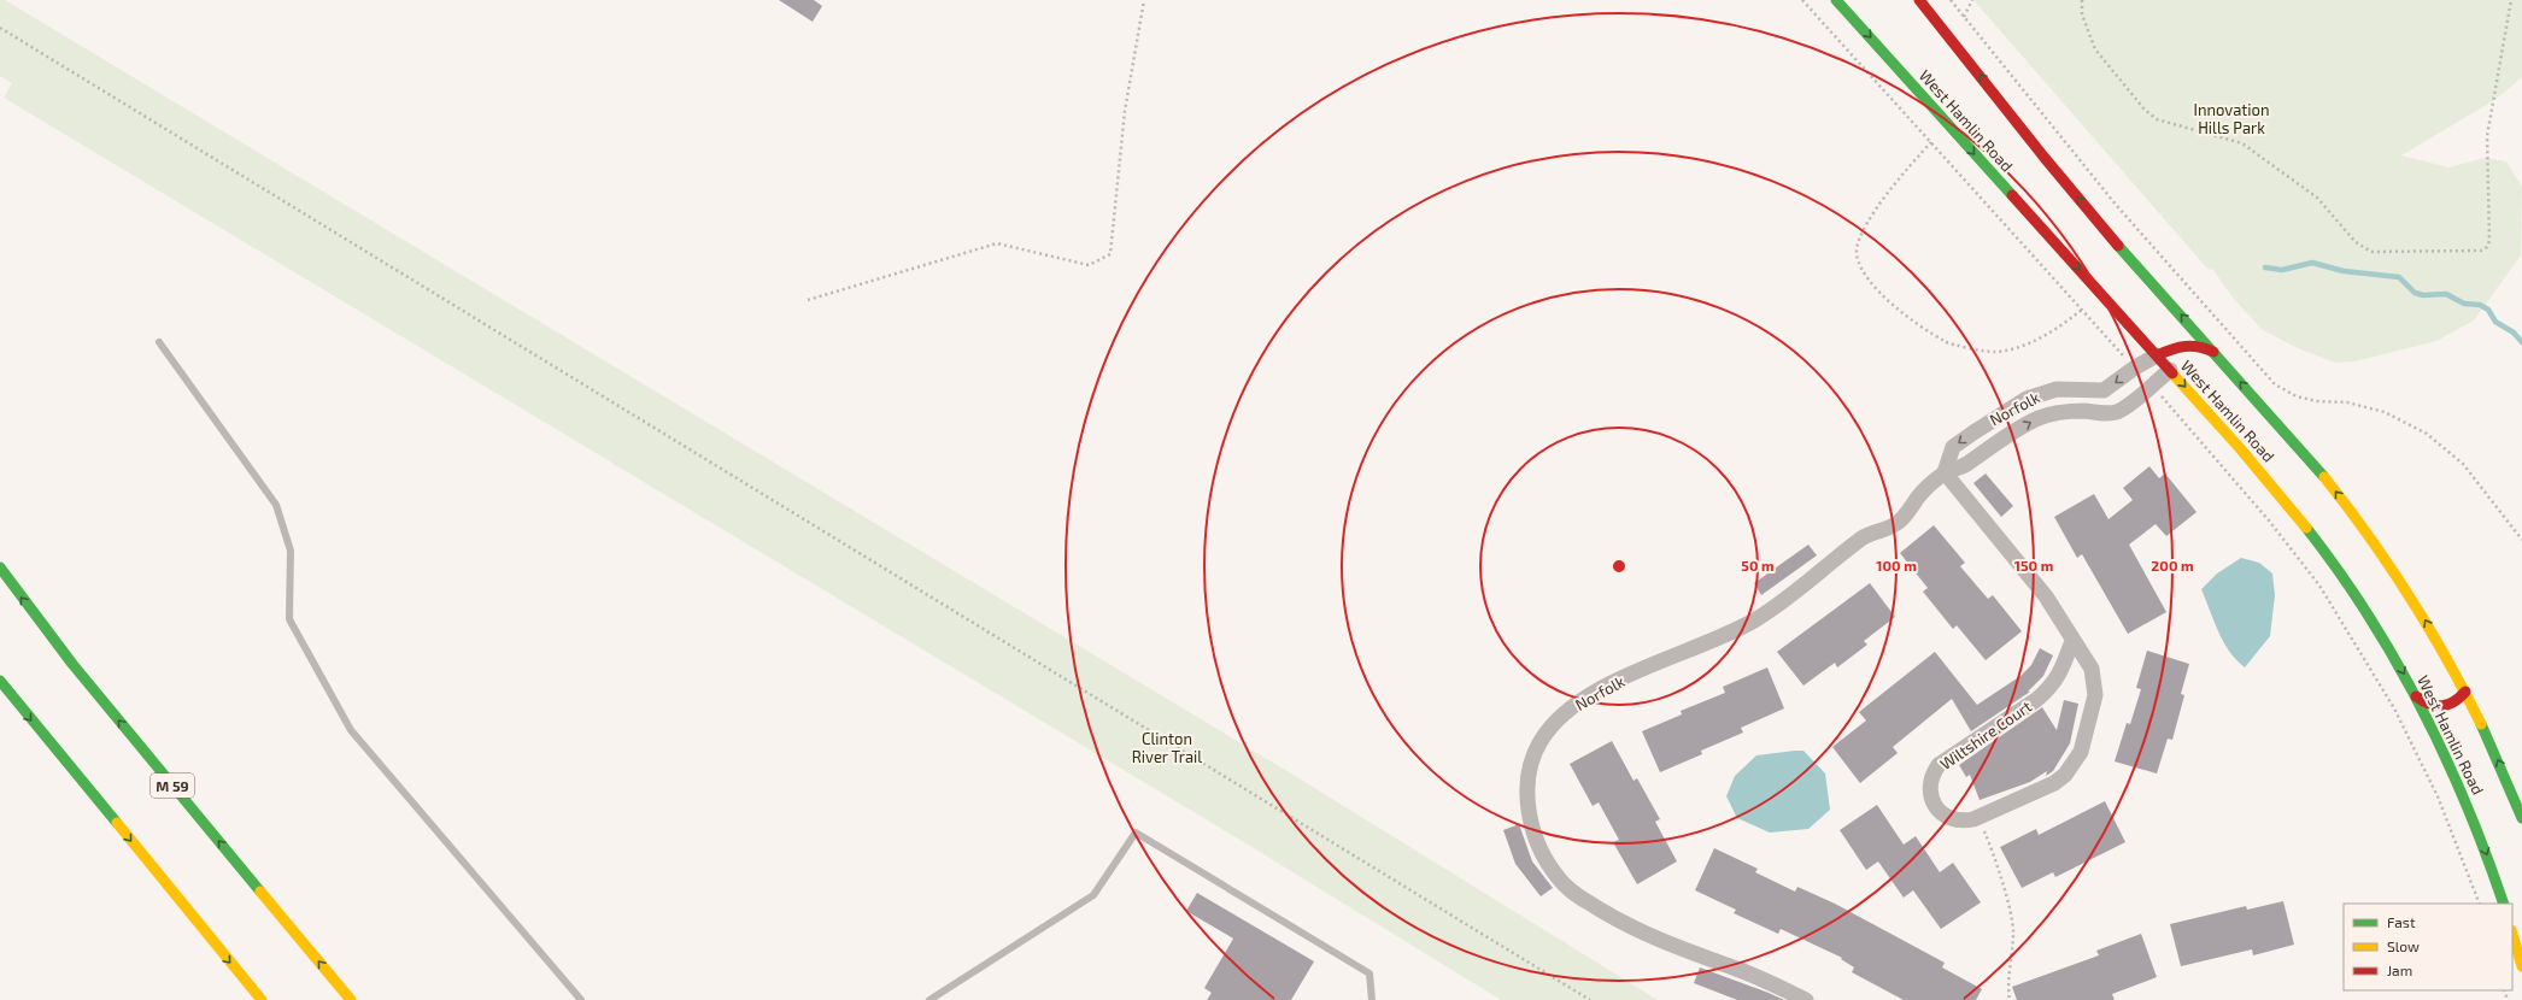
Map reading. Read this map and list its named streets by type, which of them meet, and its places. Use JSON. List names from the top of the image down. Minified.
{"streets":{"main road":["West Hamlin Road","M 59"],"street":["Norfolk","Wiltshire Court"]},"crossings":[["West Hamlin Road","Norfolk"],["Norfolk","Wiltshire Court"]],"parks":["Innovation Hills Park","Clinton River Trail"],"legend":["Fast","Slow","Jam"],"rings":["50 m","100 m","150 m","200 m"]}
